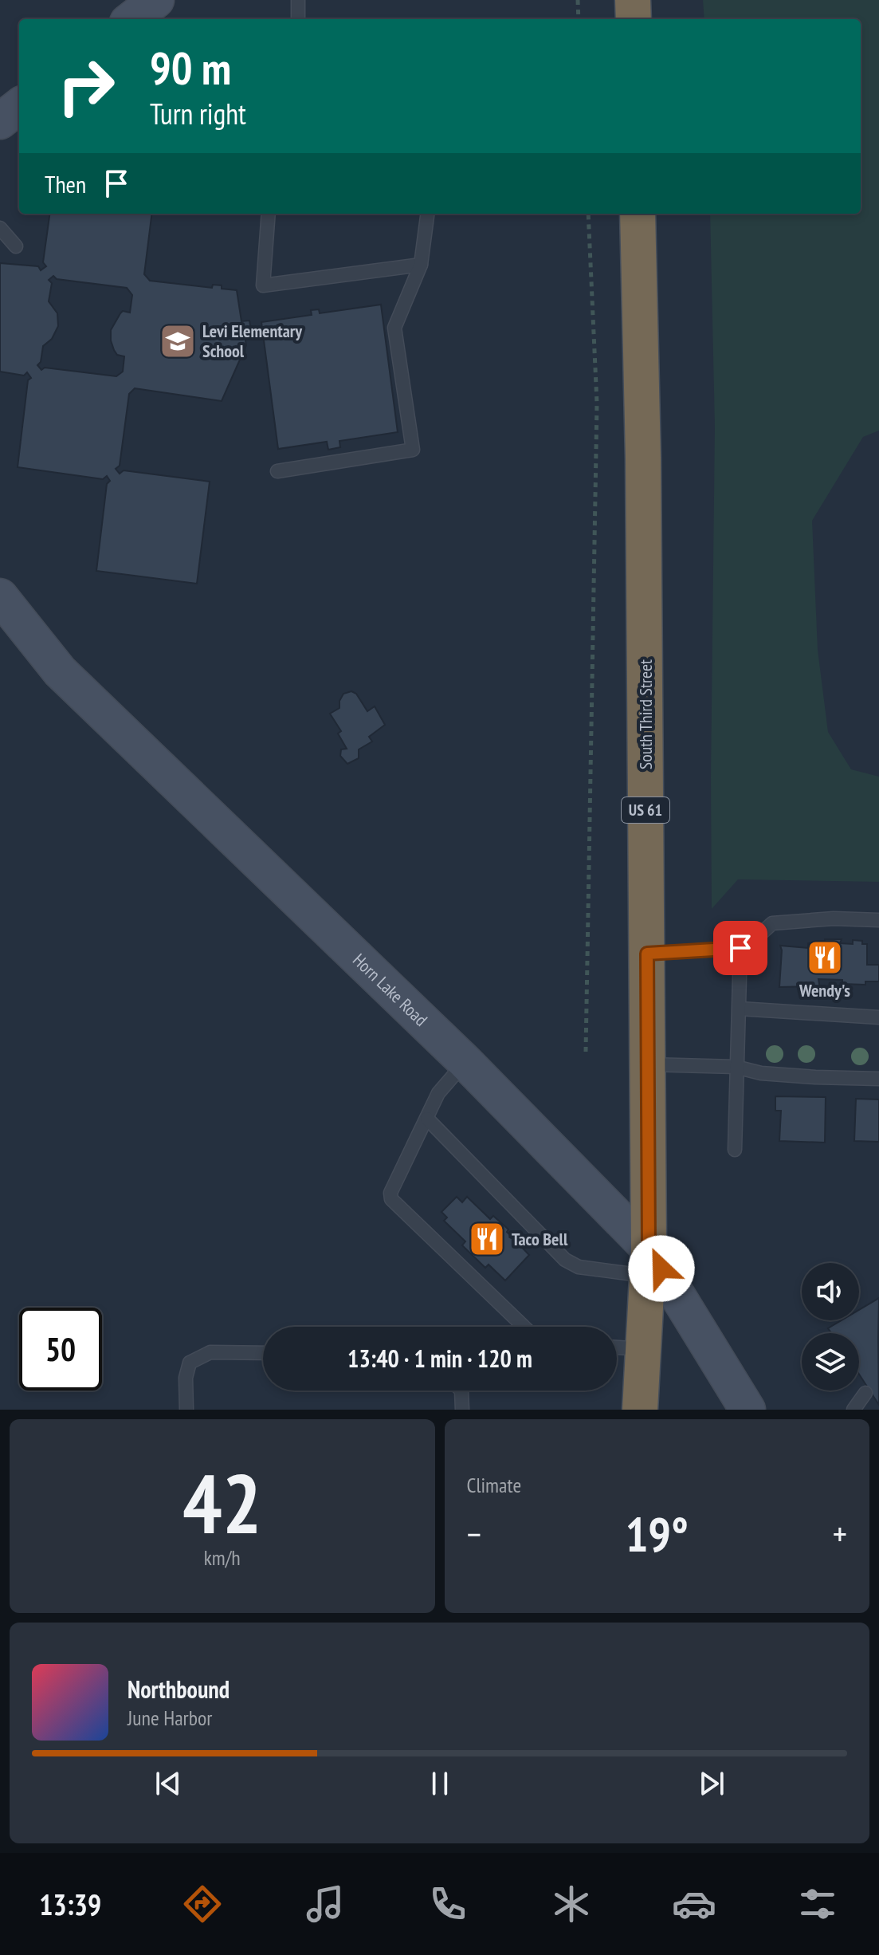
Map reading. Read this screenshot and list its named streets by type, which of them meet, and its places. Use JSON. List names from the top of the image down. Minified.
{"streets":{"highway":["South Third Street","US 61"],"main road":["Horn Lake Road"]},"crossings":[["South Third Street","Horn Lake Road"]],"places":{"school or university":["Levi Elementary School"],"restaurant":["Wendy's","Taco Bell"]},"page":{"turn":["90 m","Turn right"],"then":"Then","limit":"50","trip":"13:40 · 1 min · 120 m","tile":[["42","km/h"],"Climate"],"heat":["−","19°","+"],"song":["Northbound","June Harbor"],"tabs":"13:39"}}
